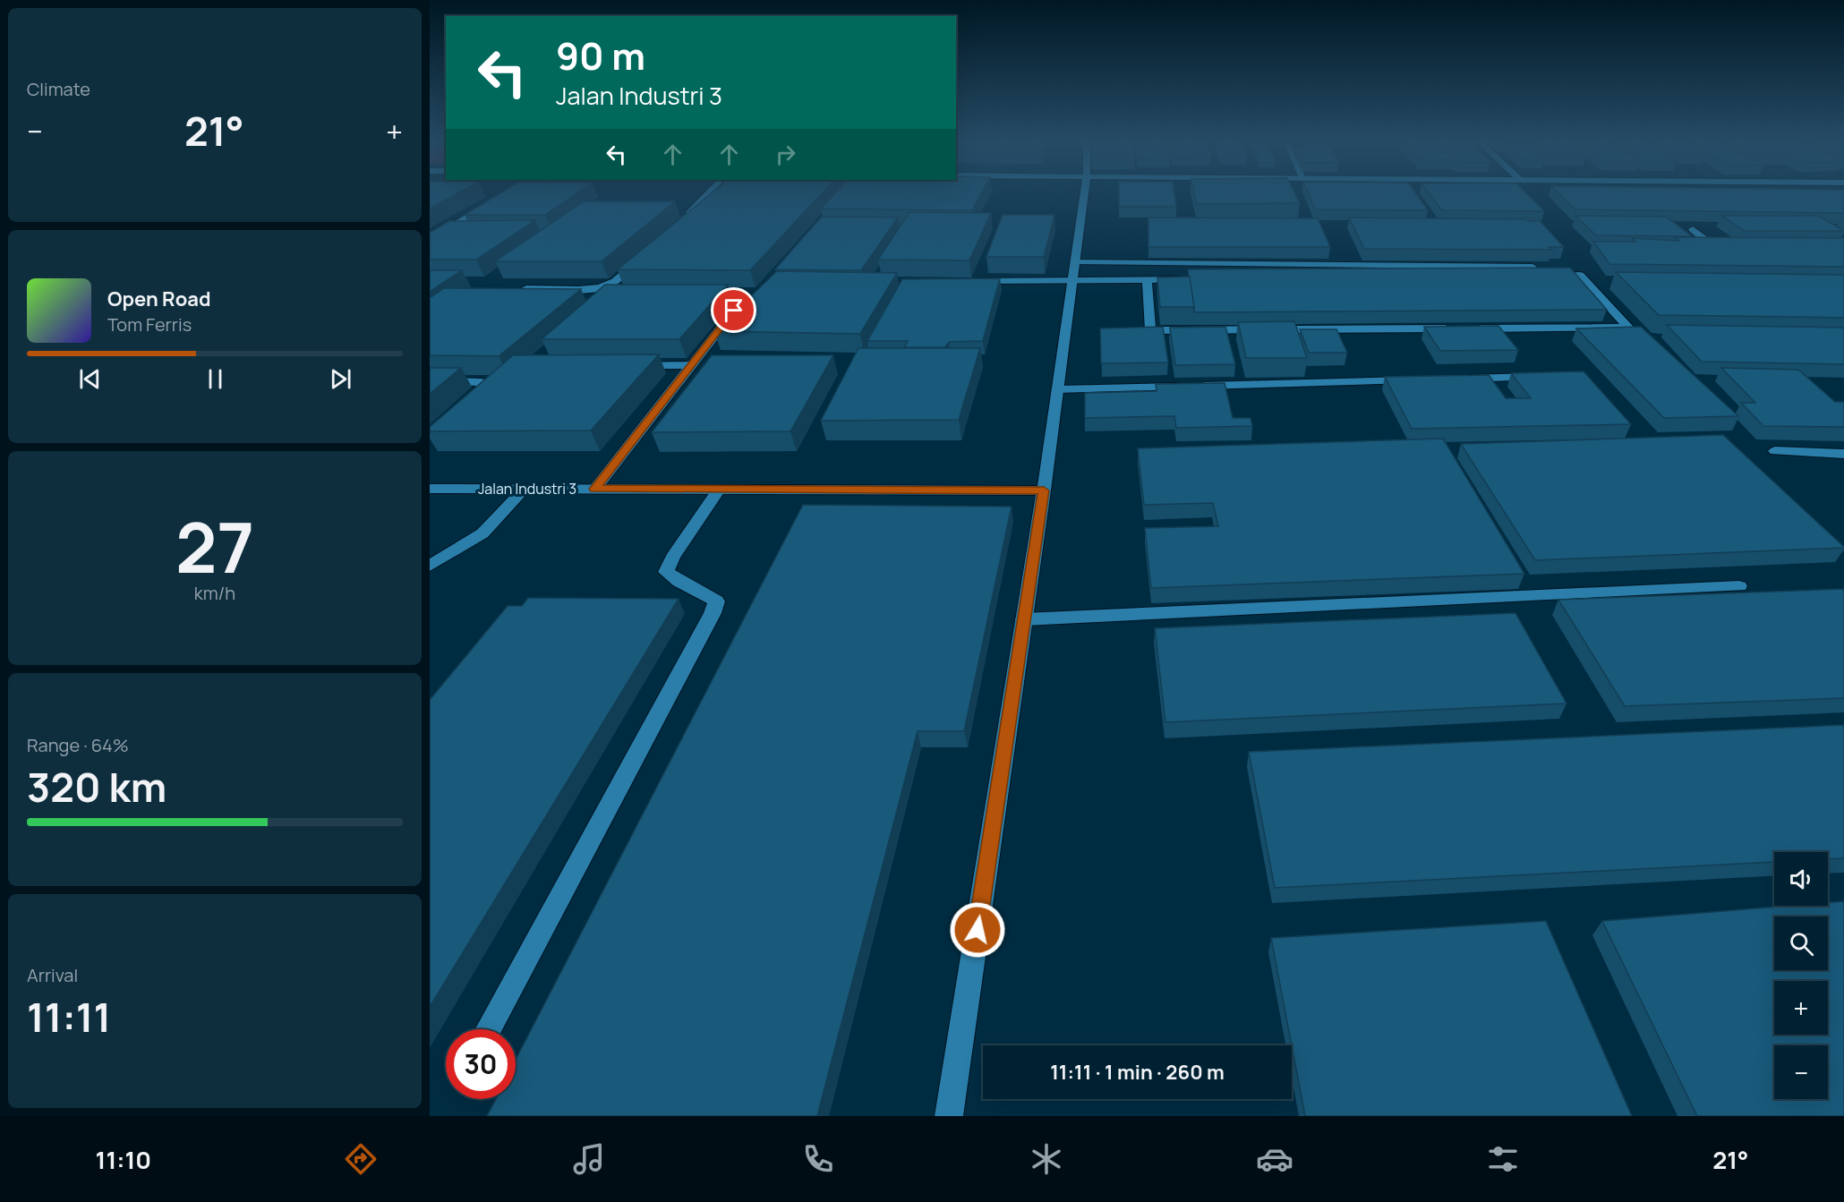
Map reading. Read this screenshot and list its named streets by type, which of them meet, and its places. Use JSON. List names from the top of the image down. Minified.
{"streets":{"street":["Jalan Industri 3"]},"page":{"tile":["Climate",["27","km/h"],["Range · 64%","320 km"],["Arrival","11:11"]],"turn":["90 m","Jalan Industri 3"],"heat":["−","21°","+"],"song":["Open Road","Tom Ferris"],"map_buttons":["+","−"],"limit":"30","trip":"11:11 · 1 min · 260 m","tabs":["11:10","21°"]}}
